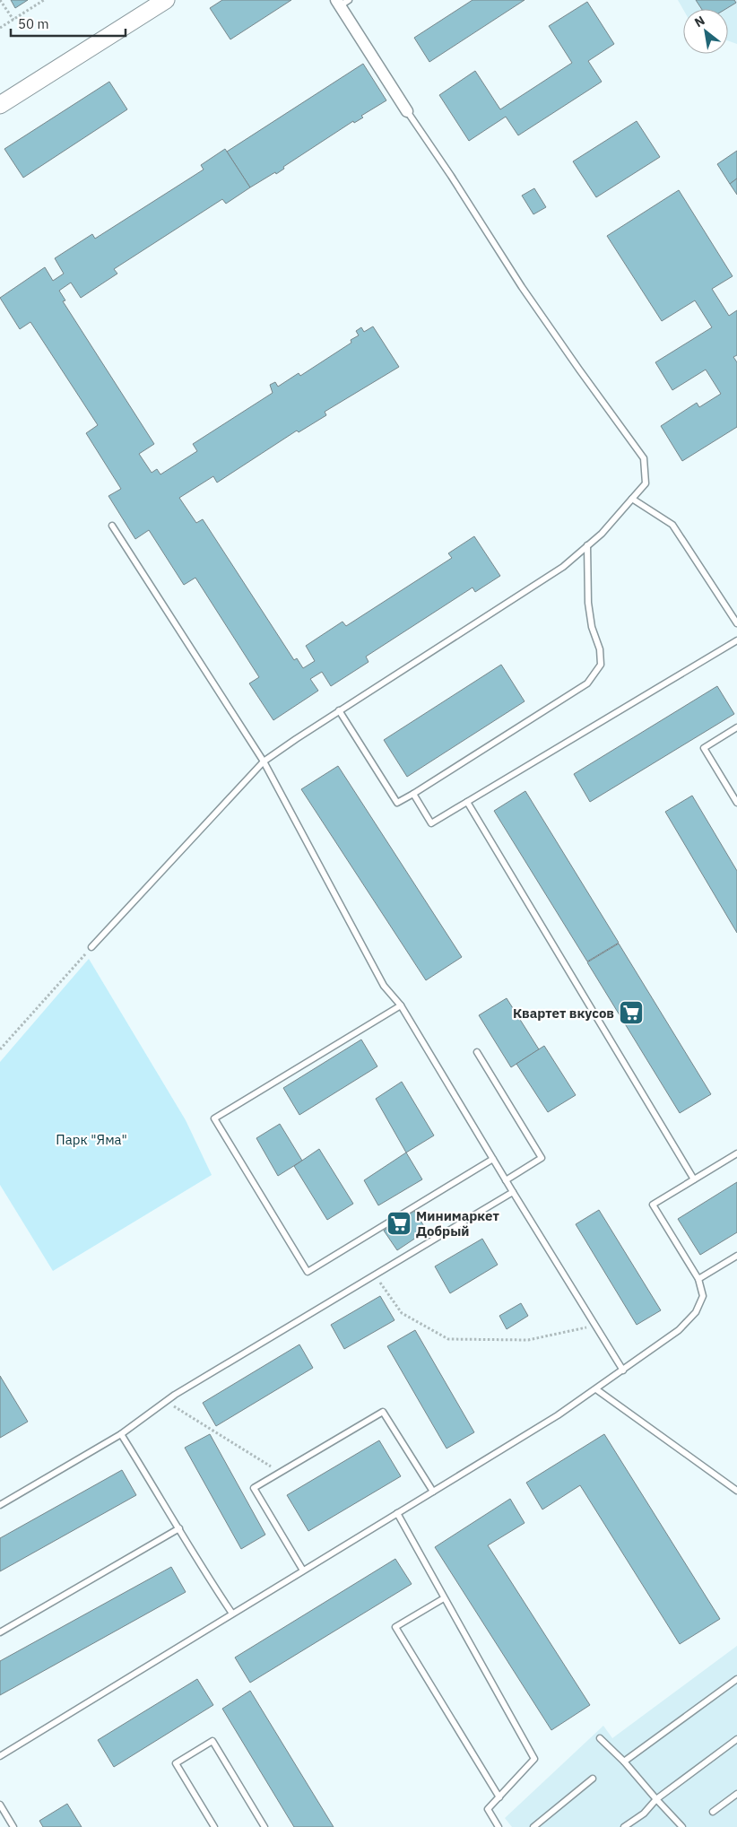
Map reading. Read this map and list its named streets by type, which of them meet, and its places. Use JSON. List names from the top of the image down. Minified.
{"parks":["Парк \"Яма\""],"places":{"supermarket":["Квартет вкусов","Минимаркет Добрый"]},"scale_bar":"50 m","north":"top left"}
